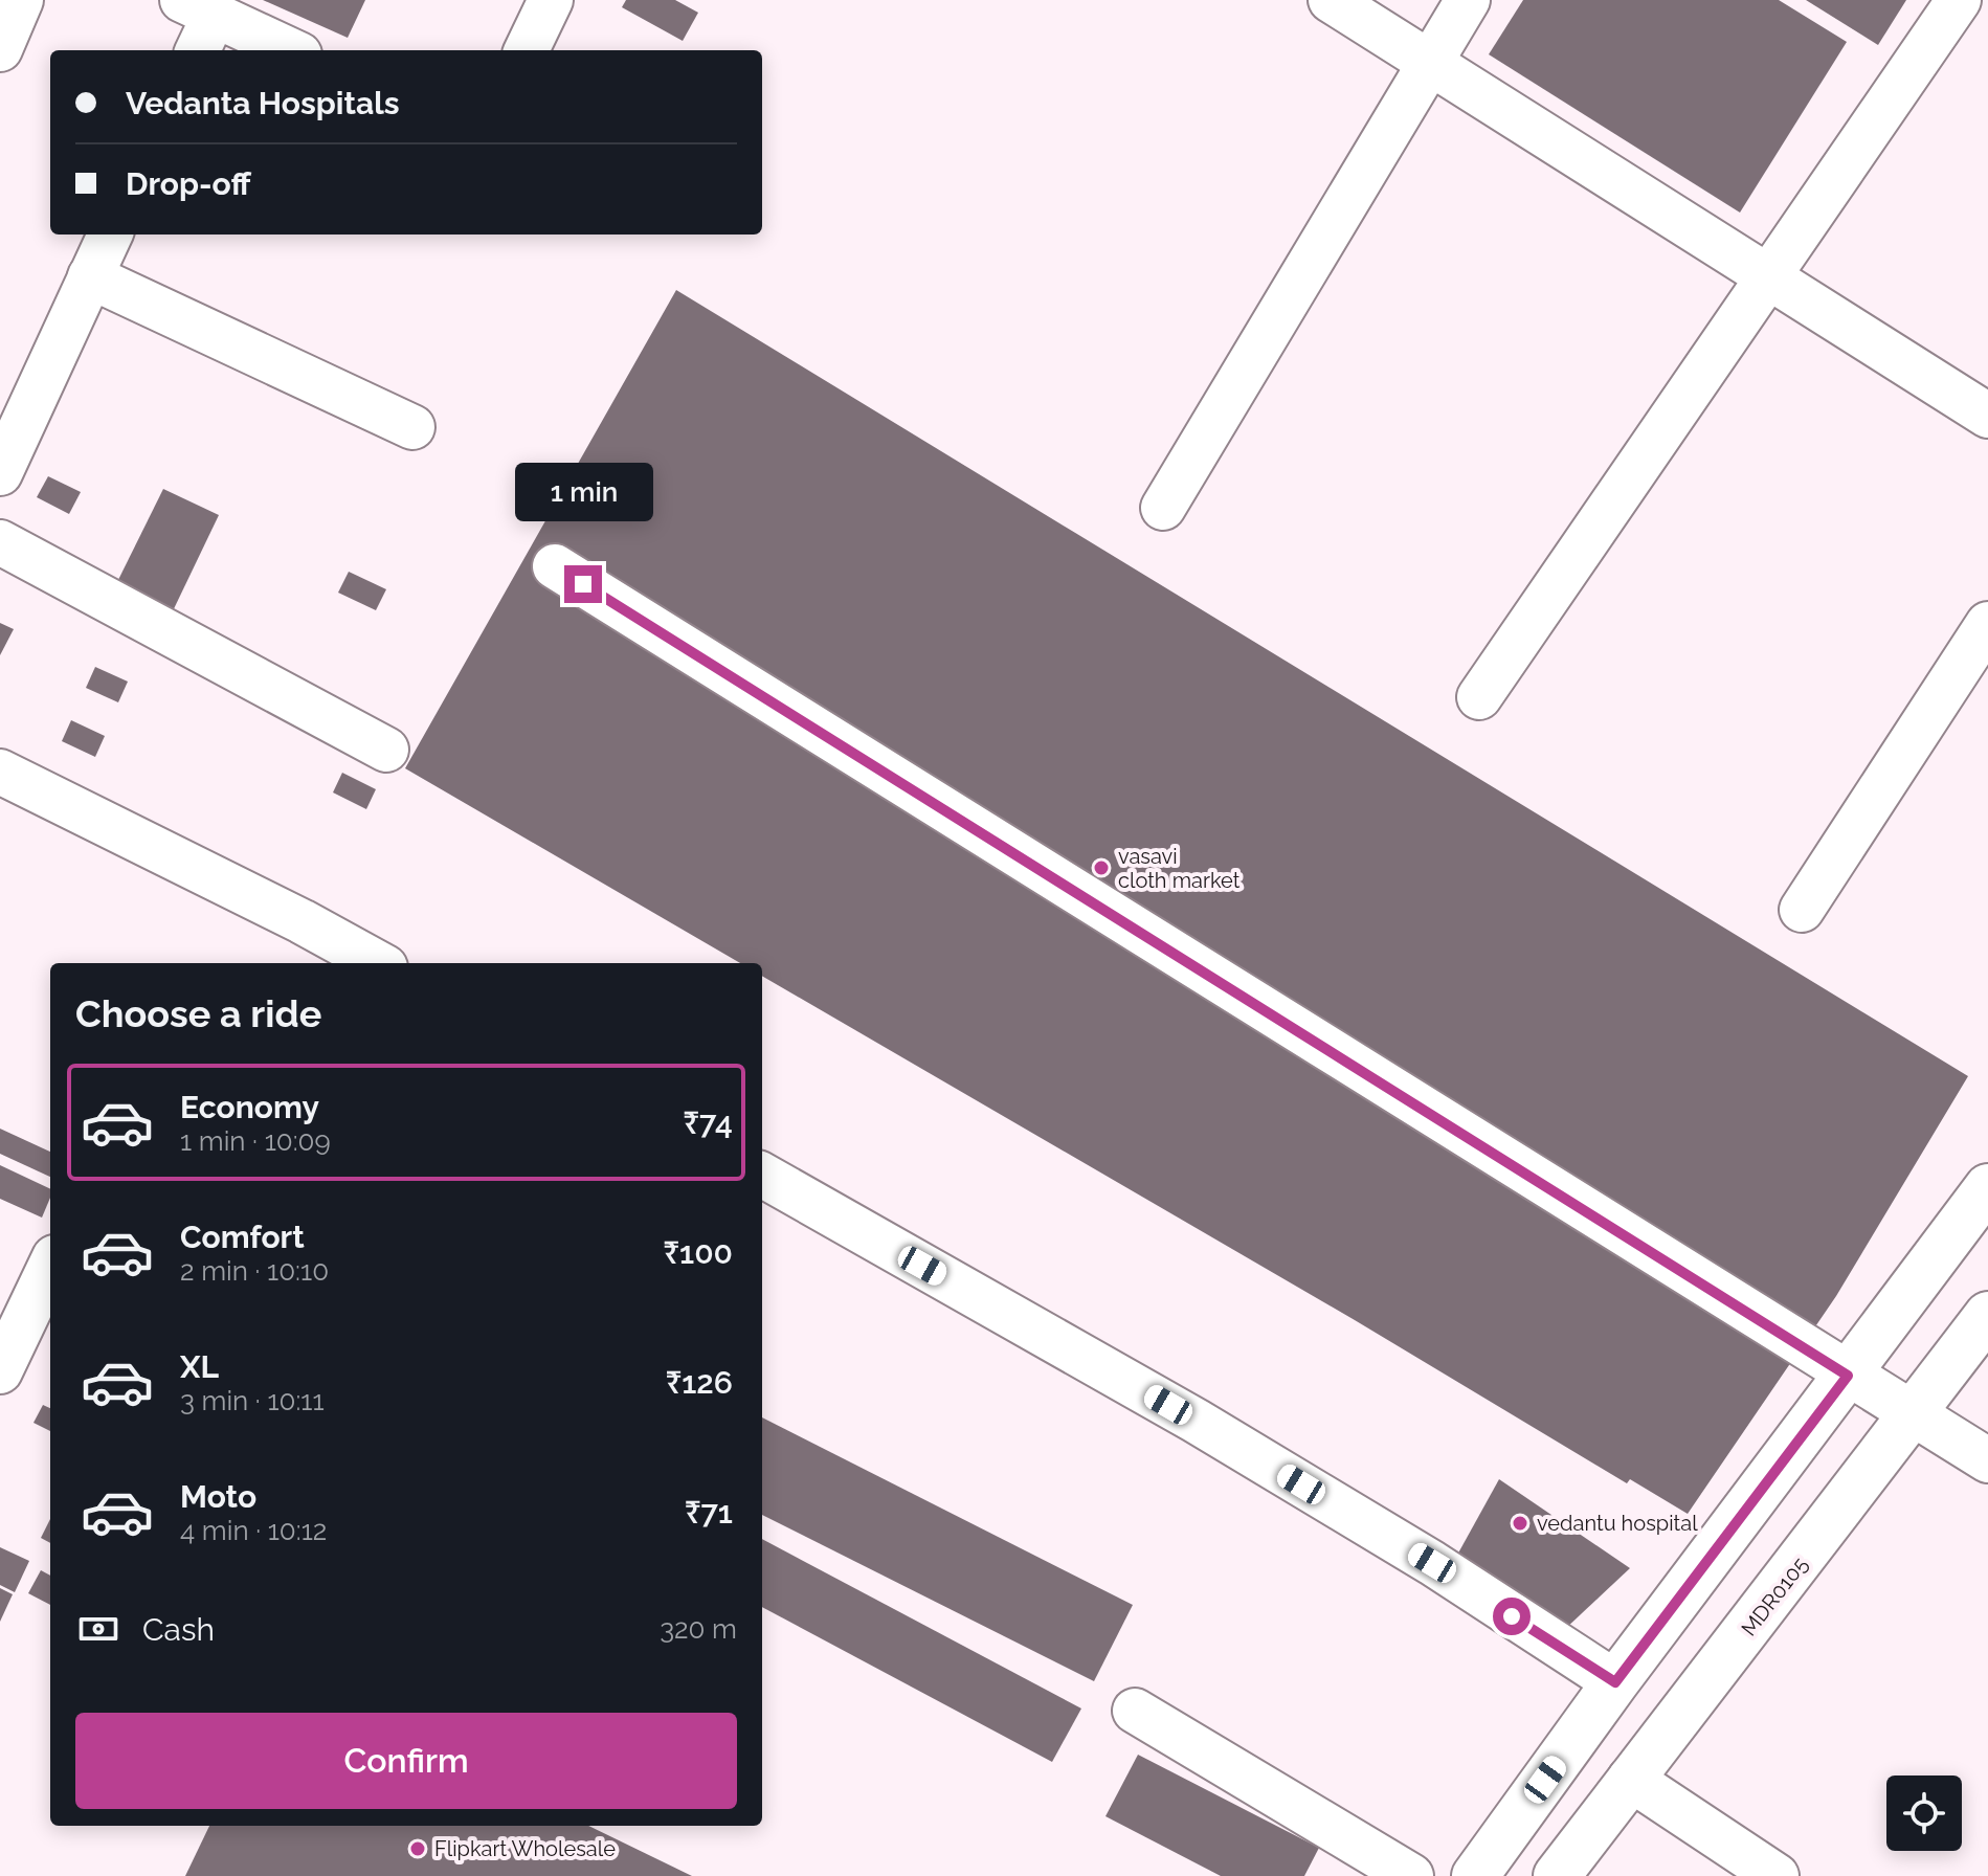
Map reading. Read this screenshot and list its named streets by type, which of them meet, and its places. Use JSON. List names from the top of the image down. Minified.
{"streets":{"main road":["MDR0105"]},"places":["vasavi cloth market","vedantu hospital","Flipkart Wholesale"],"page":{"banner":["Vedanta Hospitals","Drop-off"],"bubble":"1 min","heading":"Choose a ride","list":[{"name":"Economy","note":"1 min · 10:09","value":"₹74"},{"name":"Comfort","note":"2 min · 10:10","value":"₹100"},{"name":"XL","note":"3 min · 10:11","value":"₹126"},{"name":"Moto","note":"4 min · 10:12","value":"₹71"}],"pay":["Cash","320 m"],"buttons":"Confirm"}}
